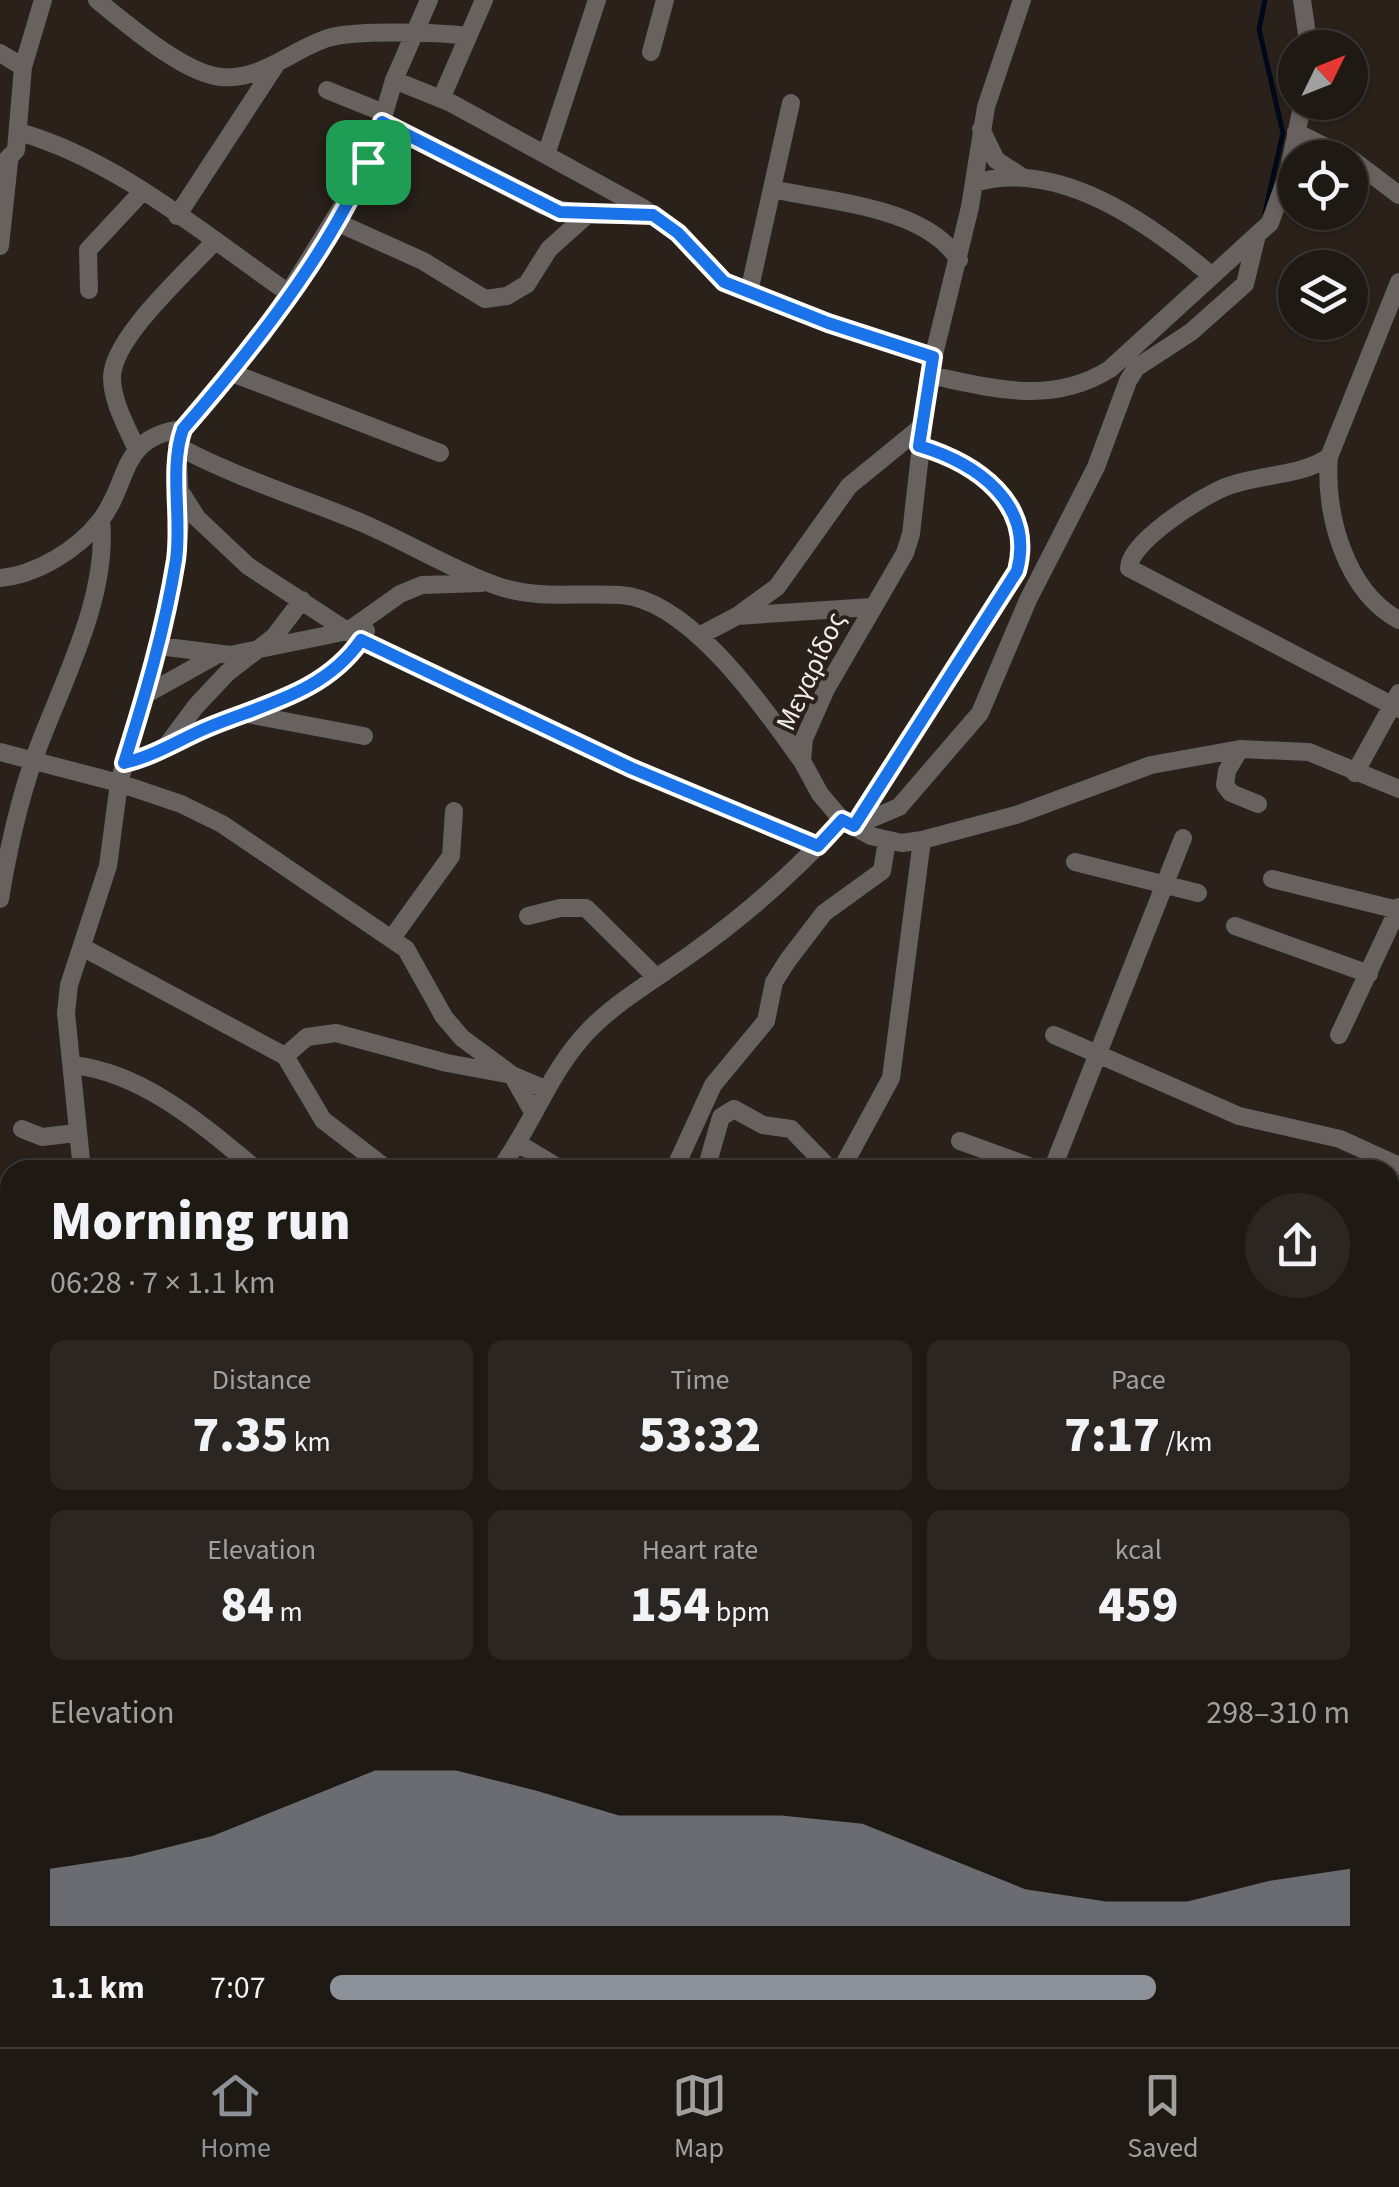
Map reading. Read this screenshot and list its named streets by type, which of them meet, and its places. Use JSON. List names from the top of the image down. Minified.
{"streets":{"street":["Μεγαρίδος"]},"north":"top right","page":{"heading":["Morning run","06:28 · 7 × 1.1 km"],"stats":[["Distance","7.35 km"],["Time","53:32"],["Pace","7:17 /km"],["Elevation","84 m"],["Heart rate","154 bpm"],["kcal","459"]],"chart":["Elevation","298–310 m"],"list":[{"name":"1.1 km","note":"7:07"}],"tabs":["Home","Map","Saved"]}}
